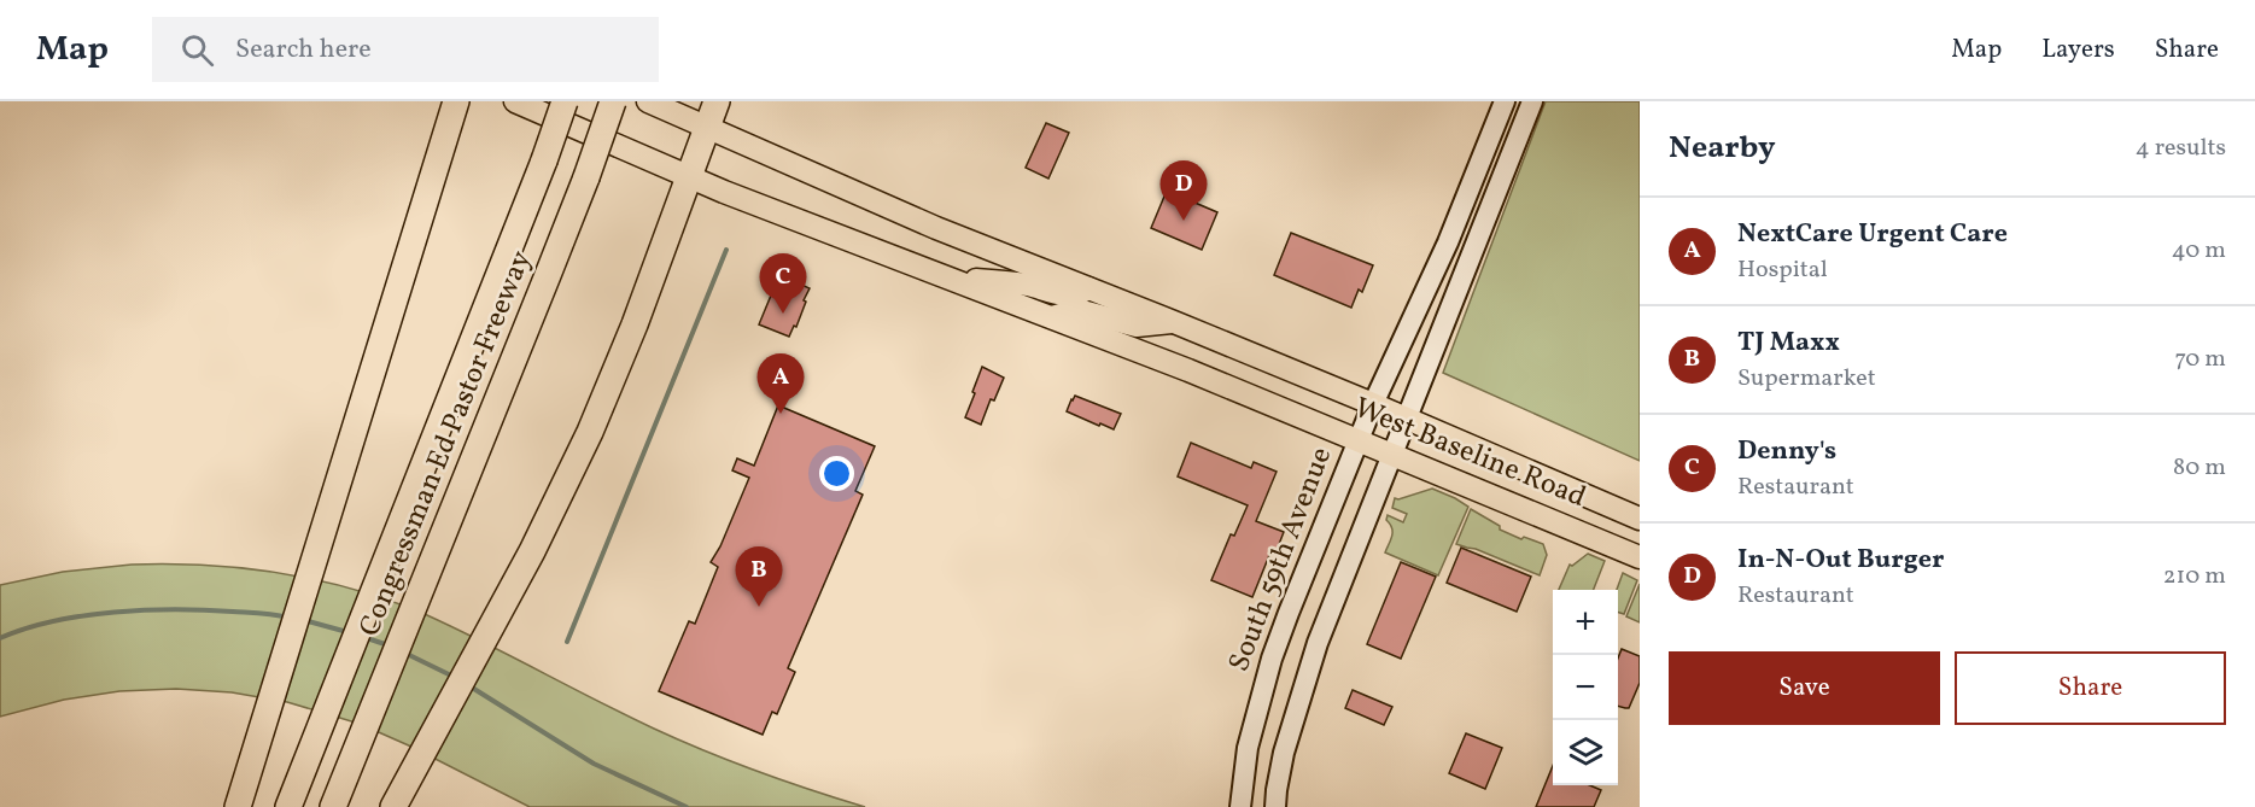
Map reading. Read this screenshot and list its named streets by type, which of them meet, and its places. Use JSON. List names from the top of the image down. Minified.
{"streets":{"highway":["Congressman Ed Pastor Freeway"],"main road":["West Baseline Road","South 59th Avenue"]},"crossings":[["West Baseline Road","South 59th Avenue"]],"page":{"header":"Map","search":"Search here","nav":["Map","Layers","Share"],"heading":["Nearby","4 results"],"pins":["D","C","A","B"],"list":[{"mark":"A","name":"NextCare Urgent Care","note":"Hospital","value":"40 m"},{"mark":"B","name":"TJ Maxx","note":"Supermarket","value":"70 m"},{"mark":"C","name":"Denny's","note":"Restaurant","value":"80 m"},{"mark":"D","name":"In-N-Out Burger","note":"Restaurant","value":"210 m"}],"map_buttons":["+","−"],"buttons":["Save","Share"]}}
